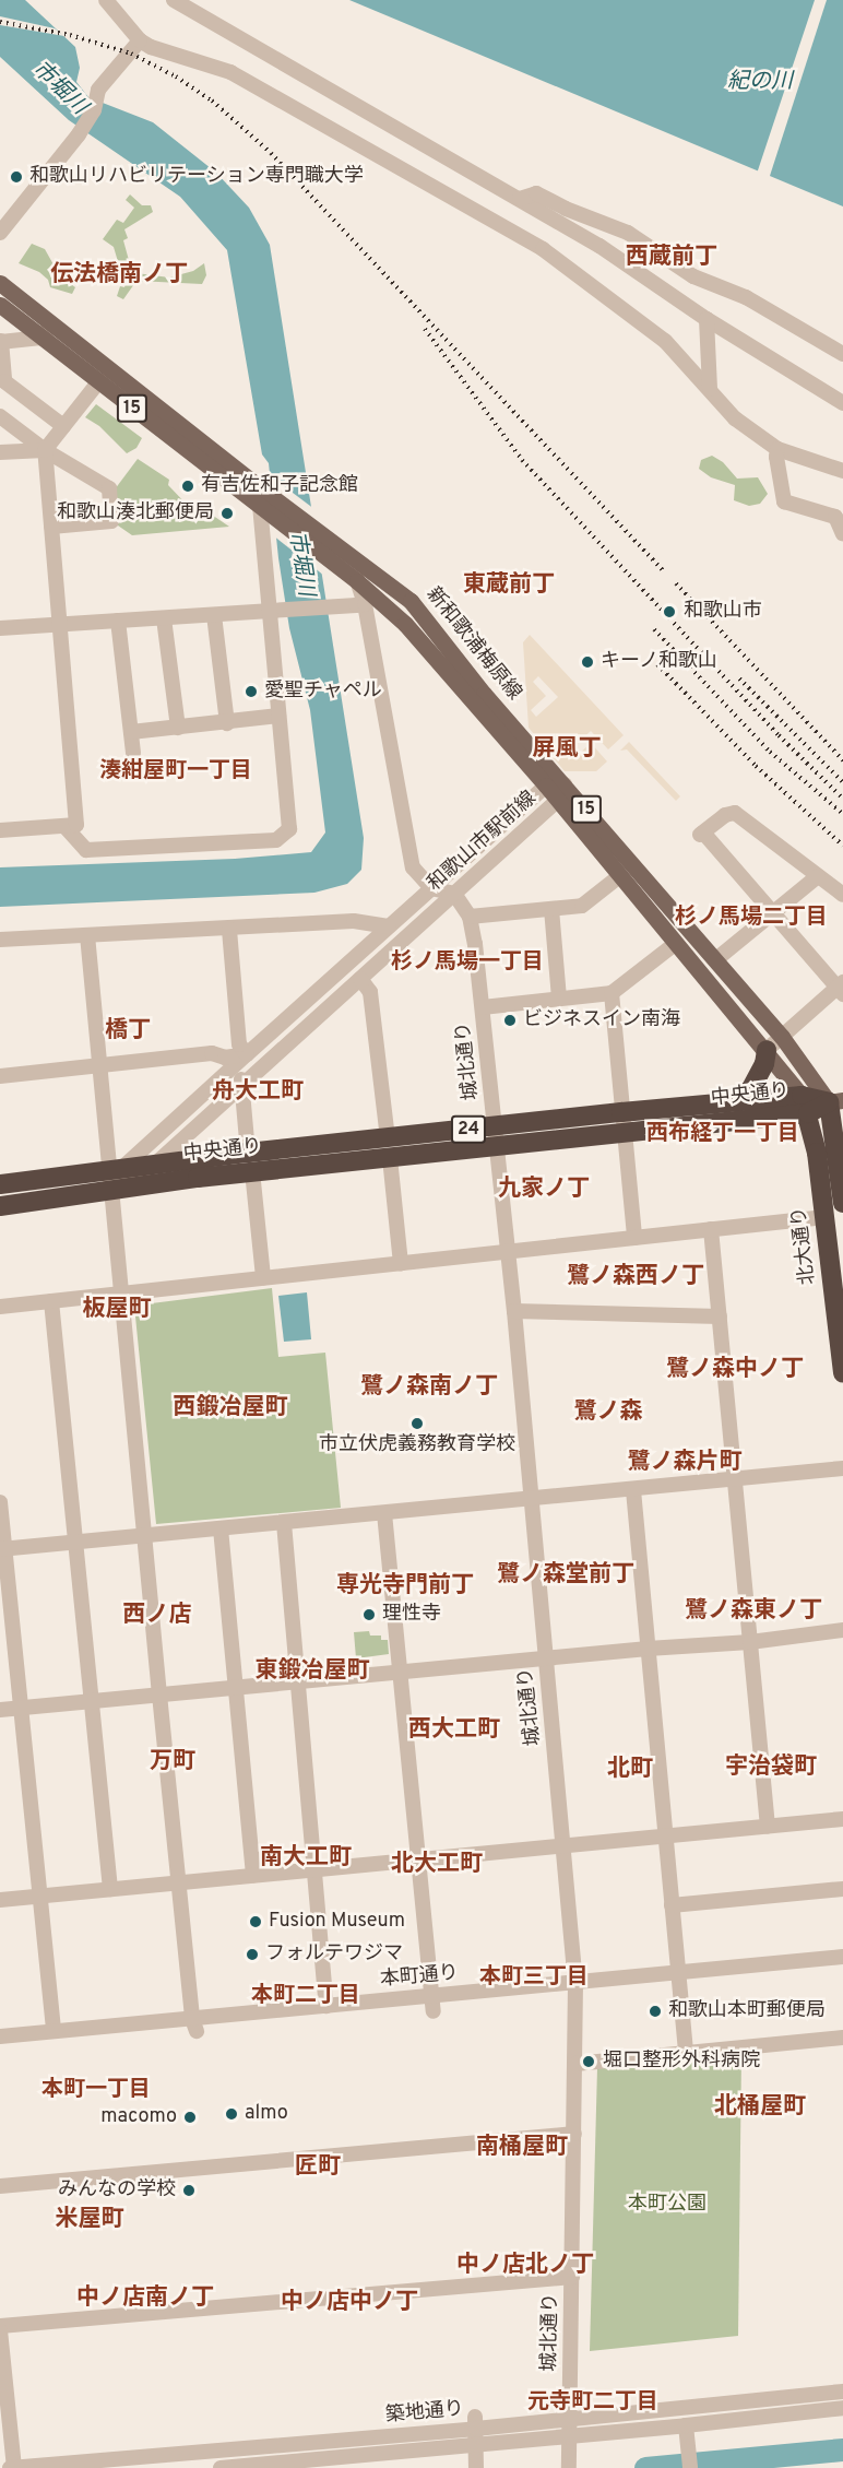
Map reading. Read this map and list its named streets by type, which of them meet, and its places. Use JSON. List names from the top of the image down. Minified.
{"streets":{"highway":["中央通り","24","北大通り"],"main road":["15","新和歌浦梅原線"],"street":["和歌山市駅前線","城北通り","本町通り","築地通り"]},"crossings":[["新和歌浦梅原線","和歌山市駅前線"],["新和歌浦梅原線","中央通り"],["新和歌浦梅原線","24"],["新和歌浦梅原線","北大通り"],["和歌山市駅前線","中央通り"],["城北通り","中央通り"],["城北通り","本町通り"],["城北通り","築地通り"],["中央通り","24"],["中央通り","北大通り"]],"districts":["西蔵前丁","伝法橋南ノ丁","東蔵前丁","屏風丁","湊紺屋町一丁目","杉ノ馬場二丁目","杉ノ馬場一丁目","橋丁","舟大工町","西布経丁一丁目","九家ノ丁","鷺ノ森西ノ丁","板屋町","鷺ノ森中ノ丁","鷺ノ森南ノ丁","西鍛冶屋町","鷺ノ森","鷺ノ森片町","鷺ノ森堂前丁","専光寺門前丁","鷺ノ森東ノ丁","西ノ店","東鍛冶屋町","西大工町","万町","宇治袋町","北町","南大工町","北大工町","本町三丁目","本町二丁目","本町一丁目","北桶屋町","南桶屋町","匠町","米屋町","中ノ店北ノ丁","中ノ店南ノ丁","中ノ店中ノ丁","元寺町二丁目"],"water":["紀の川","市堀川"],"parks":["本町公園"],"places":["和歌山リハビリテーション専門職大学","有吉佐和子記念館","和歌山湊北郵便局","和歌山市","キーノ和歌山","愛聖チャペル","ビジネスイン南海","市立伏虎義務教育学校","理性寺","Fusion Museum","フォルテワジマ","和歌山本町郵便局","堀口整形外科病院","almo","macomo","みんなの学校"]}
